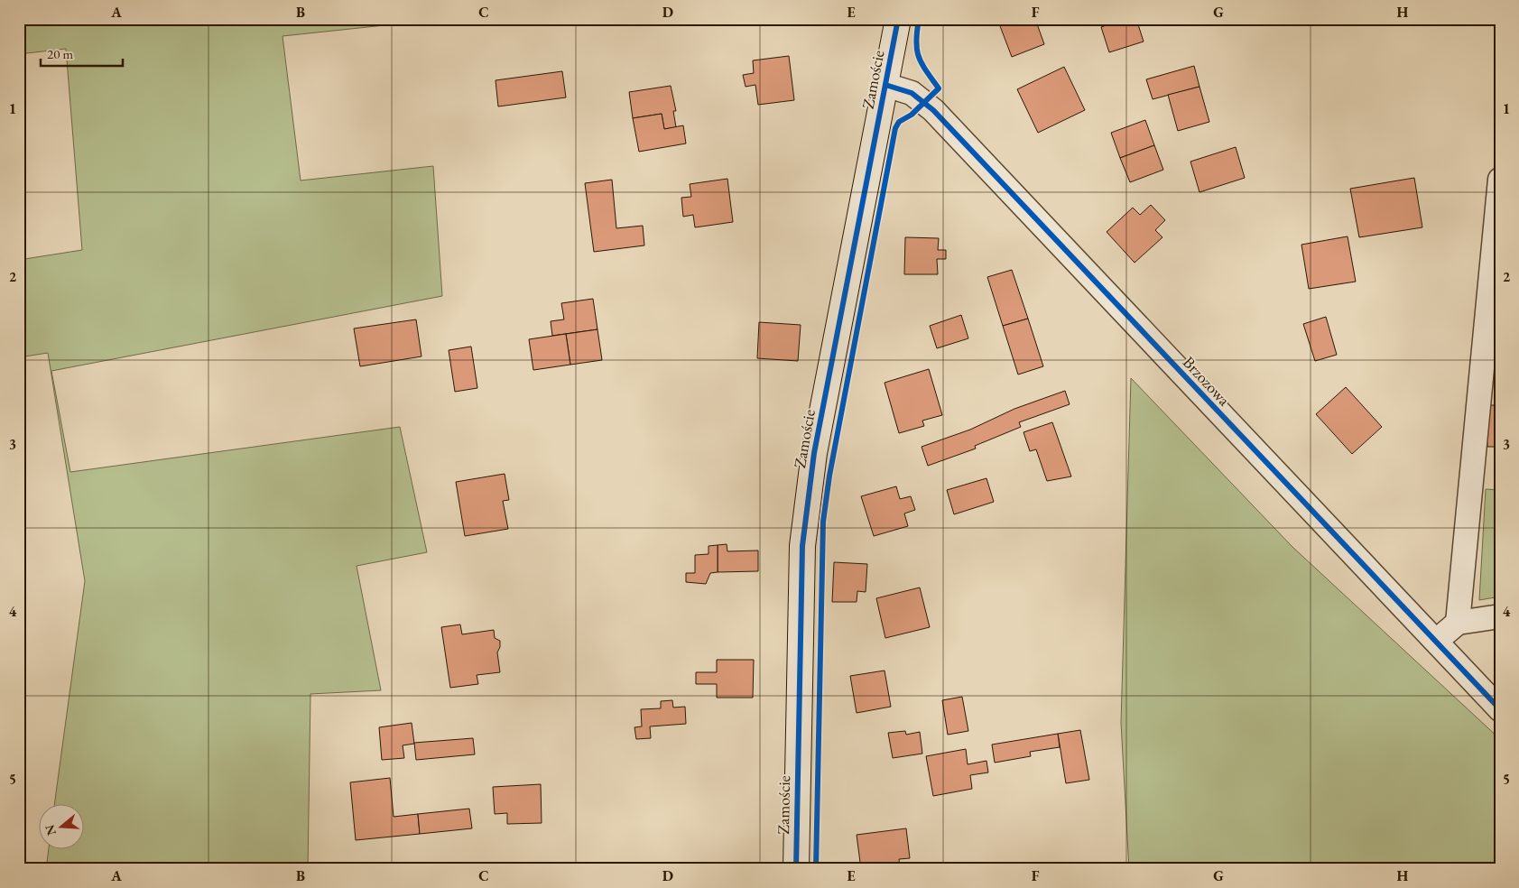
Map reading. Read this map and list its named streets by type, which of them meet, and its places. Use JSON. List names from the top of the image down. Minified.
{"streets":{"street":["Zamoście","Brzozowa"]},"crossings":[["Zamoście","Brzozowa"]],"scale_bar":"20 m","north":"left","grid":{"columns":["A","B","C","D","E","F","G","H"],"rows":["1","2","3","4","5"]}}
